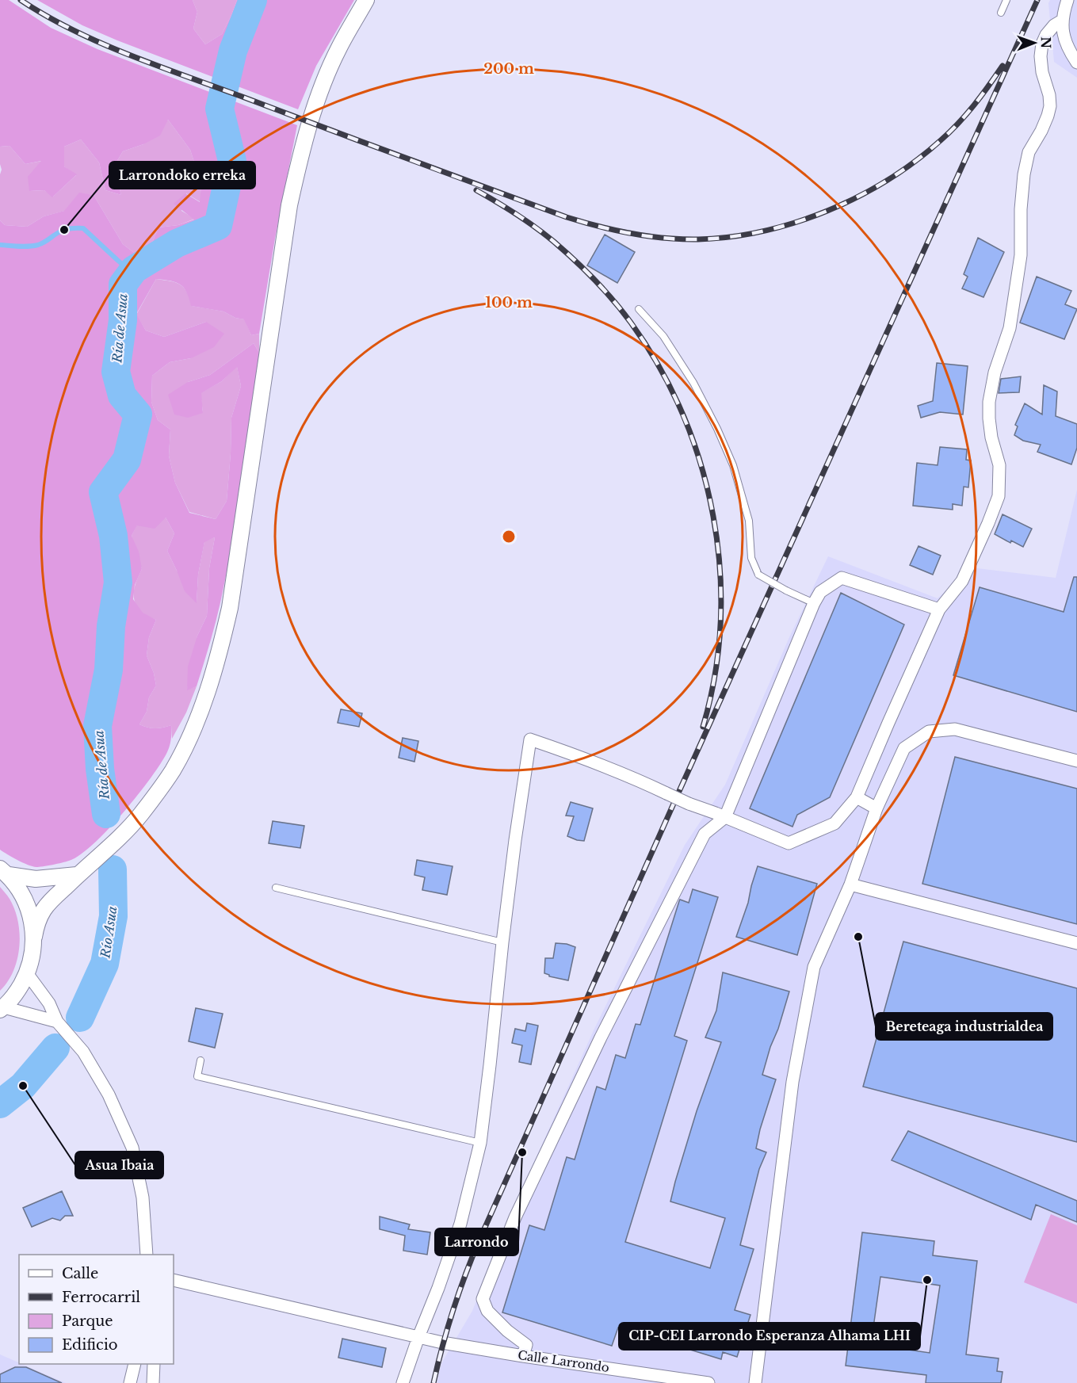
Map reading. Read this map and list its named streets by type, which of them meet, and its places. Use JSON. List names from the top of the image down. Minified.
{"streets":{"street":["Calle Larrondo"]},"water":["Ría de Asua","Río Asua"],"places":["Larrondoko erreka","Bereteaga industrialdea","Asua Ibaia","Larrondo","CIP-CEI Larrondo Esperanza Alhama LHI"],"legend":["Calle","Ferrocarril","Parque","Edificio"],"north":"right","rings":["200 m","100 m"]}
